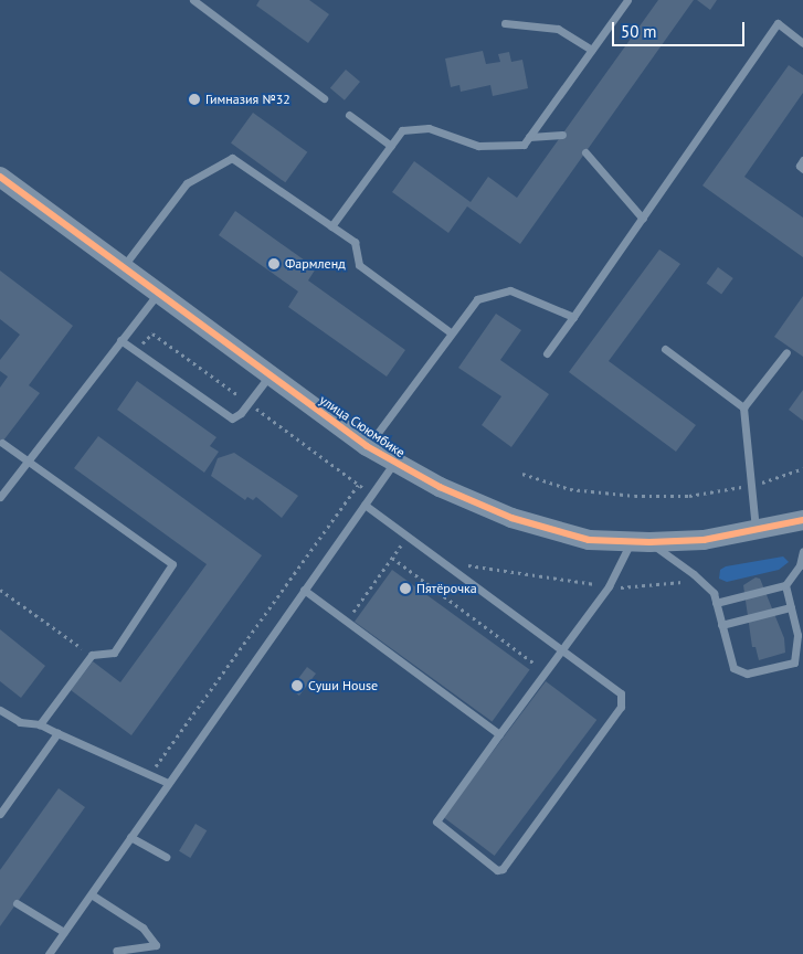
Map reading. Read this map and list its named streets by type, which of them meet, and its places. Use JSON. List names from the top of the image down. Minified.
{"streets":{"street":["улица Сююмбике"]},"places":["Гимназия №32","Фармленд","Пятёрочка","Суши House"],"scale_bar":"50 m"}
